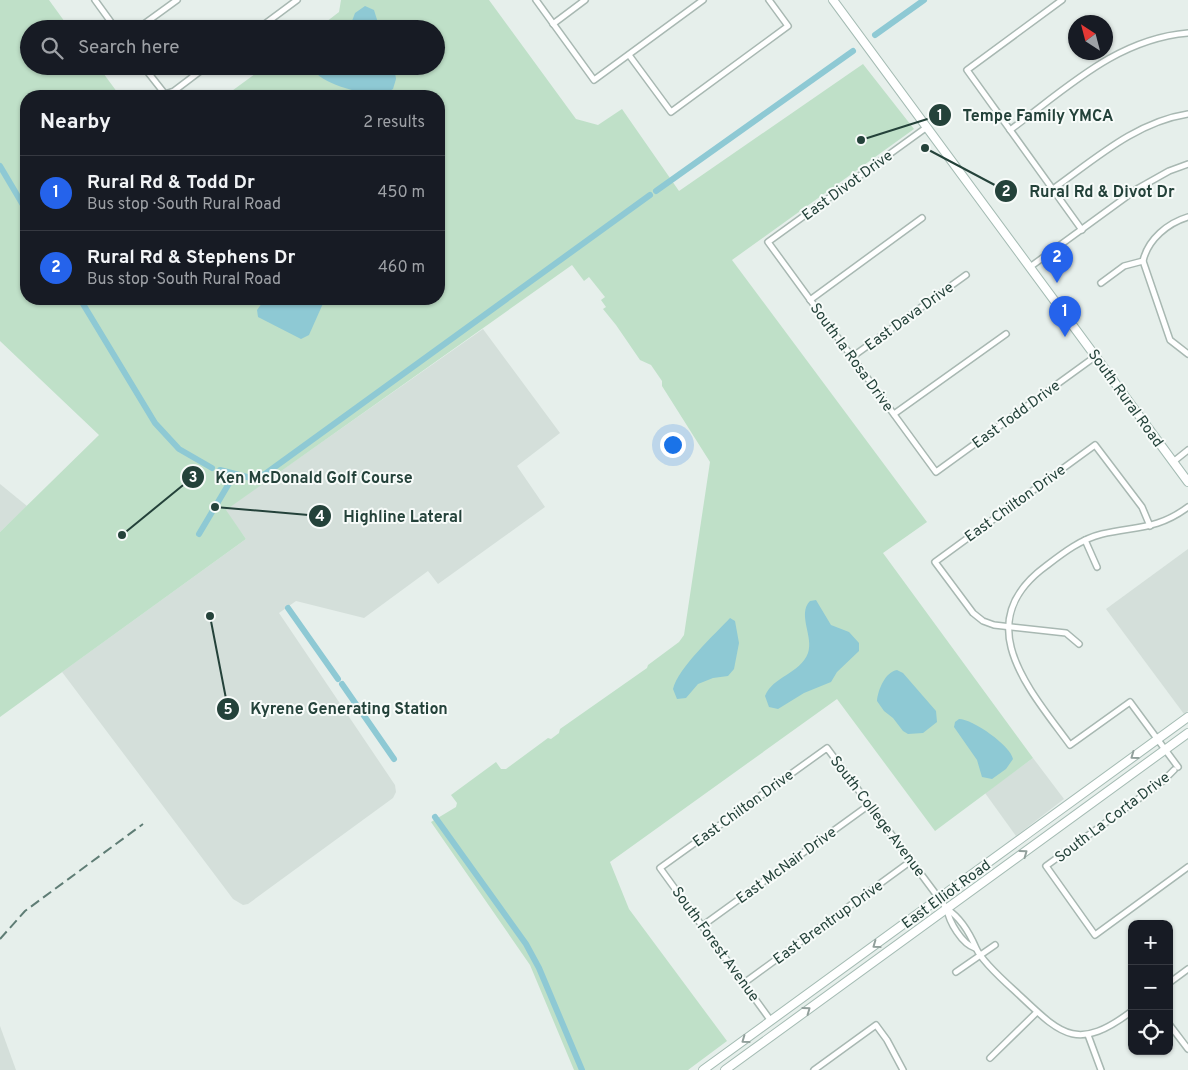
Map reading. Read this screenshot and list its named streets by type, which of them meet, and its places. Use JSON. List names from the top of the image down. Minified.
{"streets":{"main road":["South Rural Road","East Elliot Road"],"street":["East Divot Drive","East Dava Drive","South la Rosa Drive","East Todd Drive","East Chilton Drive","South College Avenue","South La Corta Drive","East McNair Drive","East Brentrup Drive","South Forest Avenue"]},"crossings":[["East Divot Drive","South la Rosa Drive"],["East Divot Drive","South Rural Road"],["East Dava Drive","South la Rosa Drive"],["South la Rosa Drive","East Todd Drive"],["South Rural Road","East Todd Drive"],["East Chilton Drive","South College Avenue"],["East Chilton Drive","South Forest Avenue"],["South College Avenue","East McNair Drive"],["South College Avenue","East Elliot Road"],["South College Avenue","East Brentrup Drive"],["South La Corta Drive","East Elliot Road"],["East McNair Drive","South Forest Avenue"],["East Elliot Road","South Forest Avenue"],["East Brentrup Drive","South Forest Avenue"]],"places":["Tempe Family YMCA","Rural Rd & Divot Dr","Highline Lateral","Ken McDonald Golf Course","Kyrene Generating Station"],"north":"top left","page":{"search":"Search here","heading":["Nearby","2 results"],"list":[{"mark":"1","name":"Rural Rd & Todd Dr","note":"Bus stop · South Rural Road","value":"450 m"},{"mark":"2","name":"Rural Rd & Stephens Dr","note":"Bus stop · South Rural Road","value":"460 m"}],"pins":["2","1"],"map_buttons":["+","−"]}}
